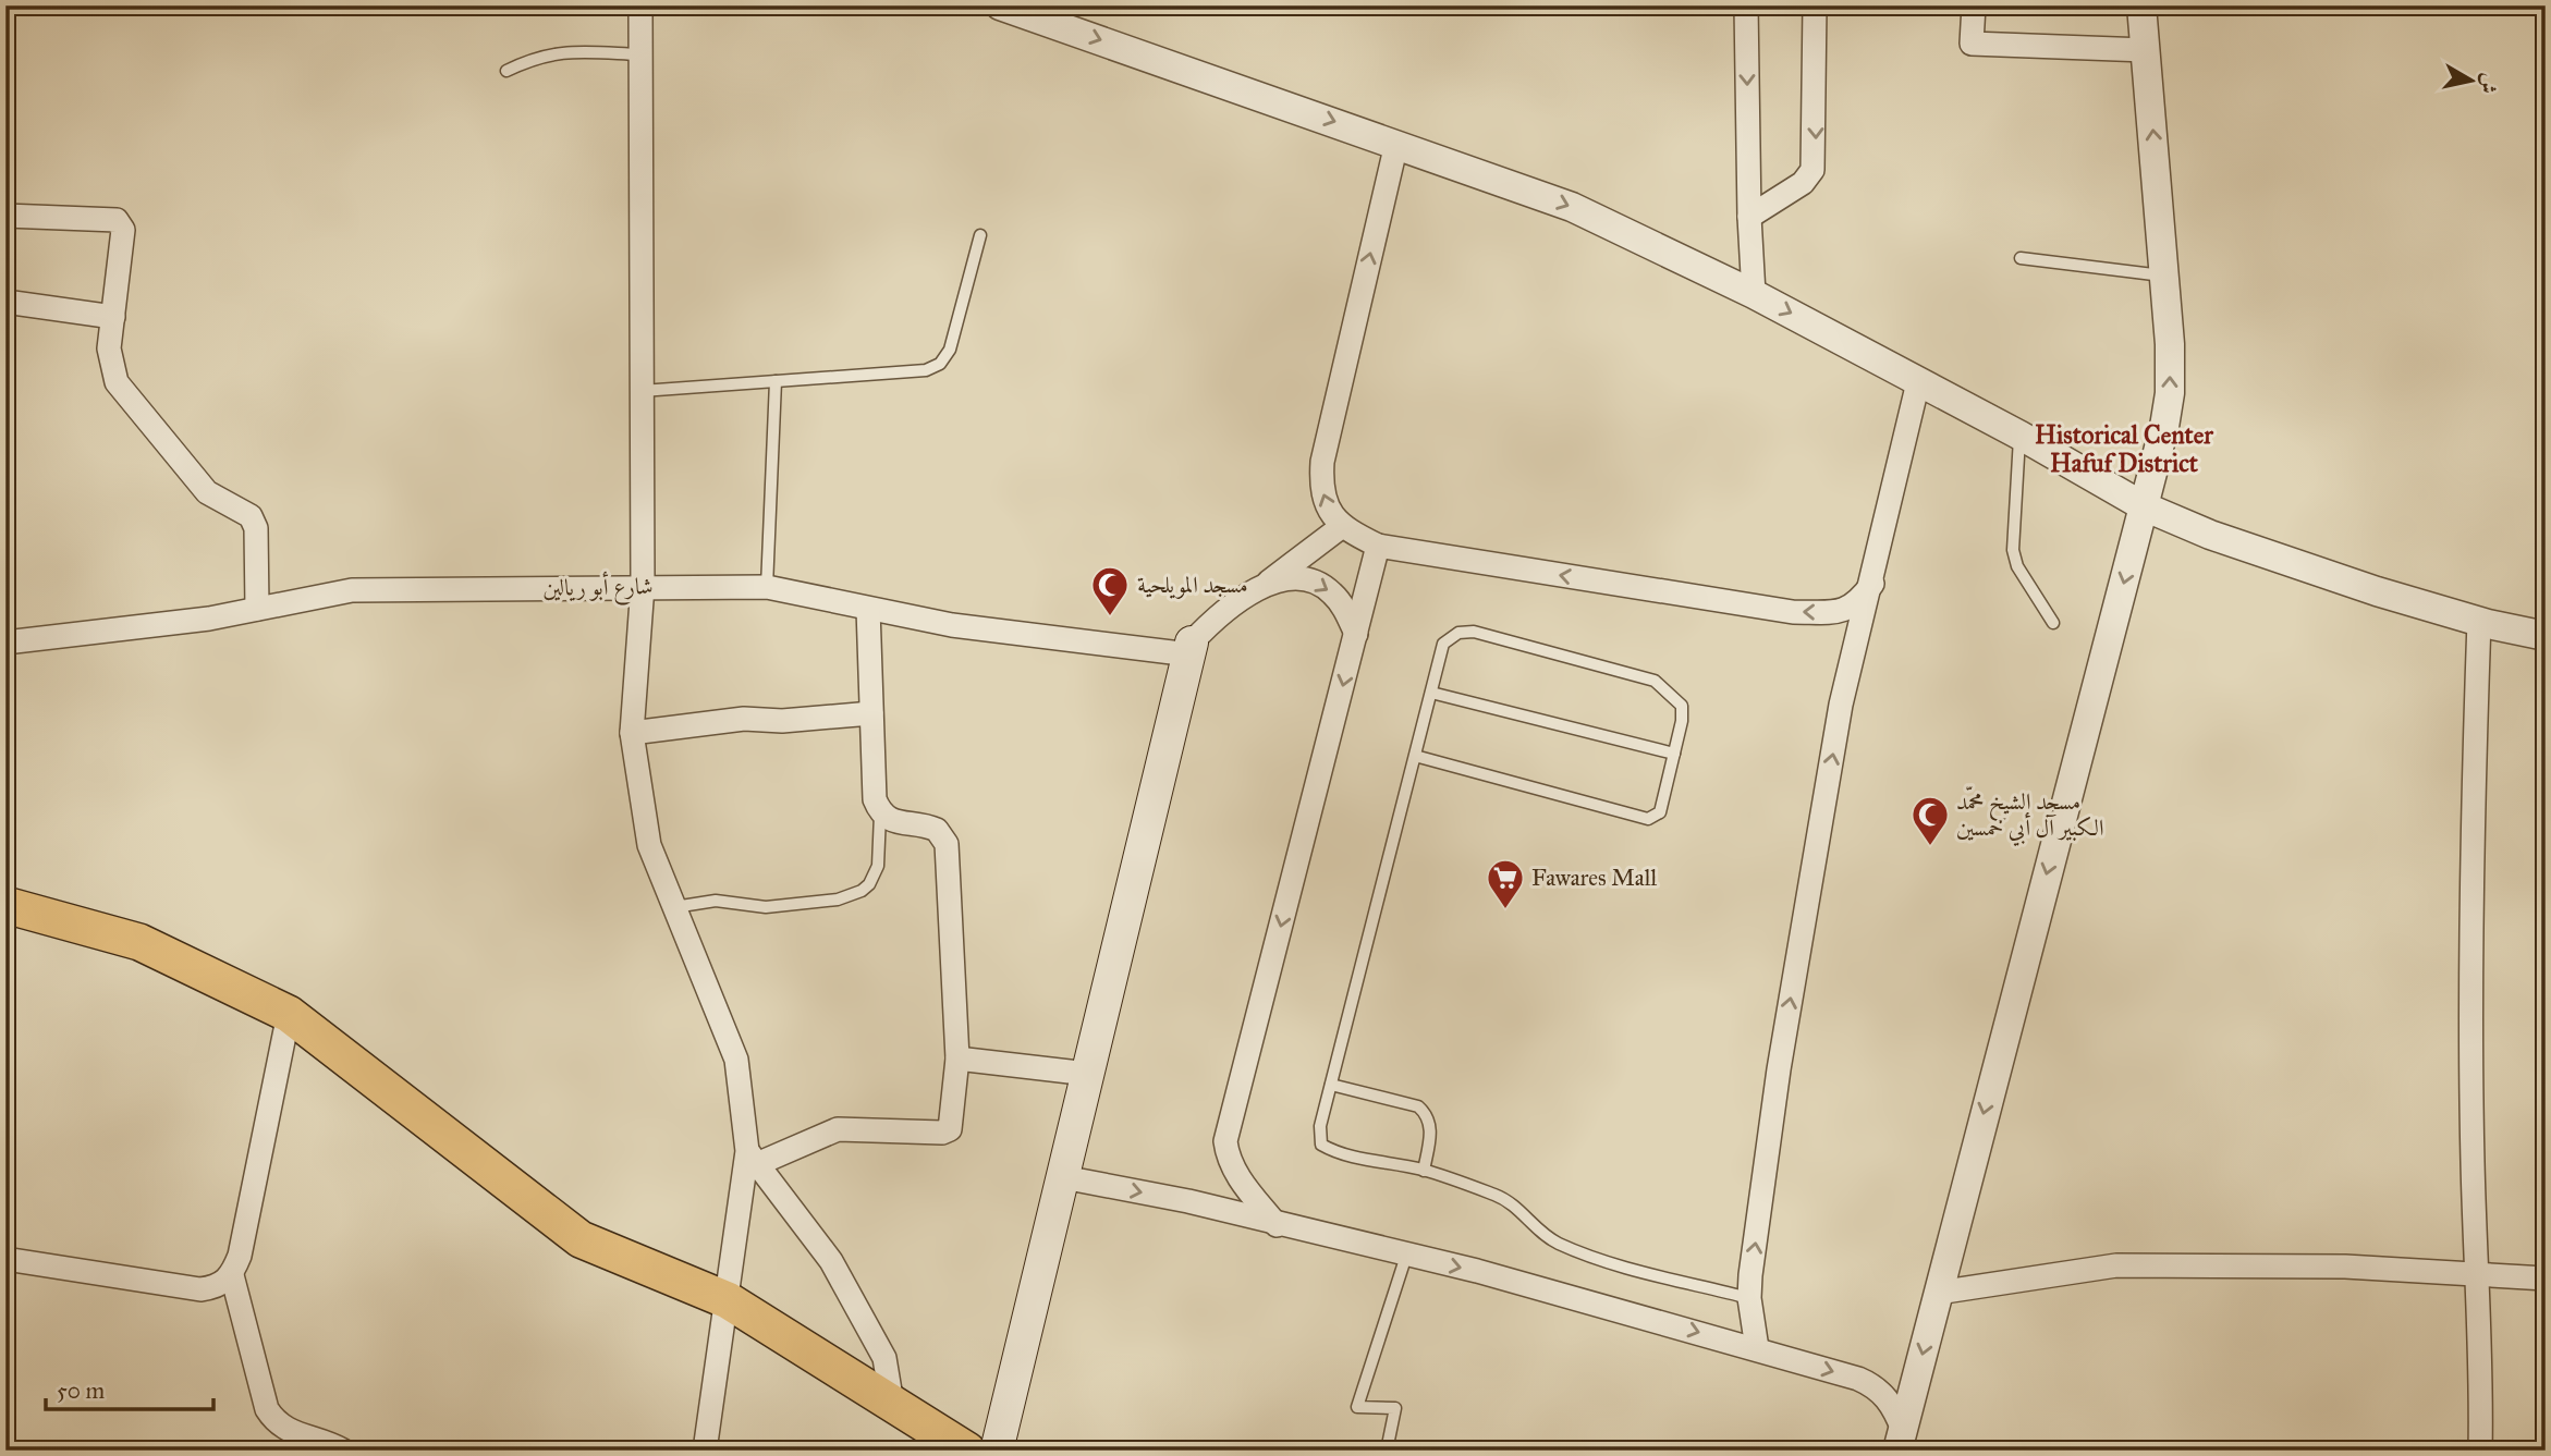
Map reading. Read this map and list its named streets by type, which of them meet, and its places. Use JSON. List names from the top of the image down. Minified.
{"streets":{"street":["شارع أبو ريالين"]},"districts":["Historical Center Hafuf District"],"places":{"mosque":["مسجد المويلحية","مسجد الشيخ محمّد الكبير آل أبي خمسين"],"supermarket":["Fawares Mall"]},"scale_bar":"50 m","north":"right"}
